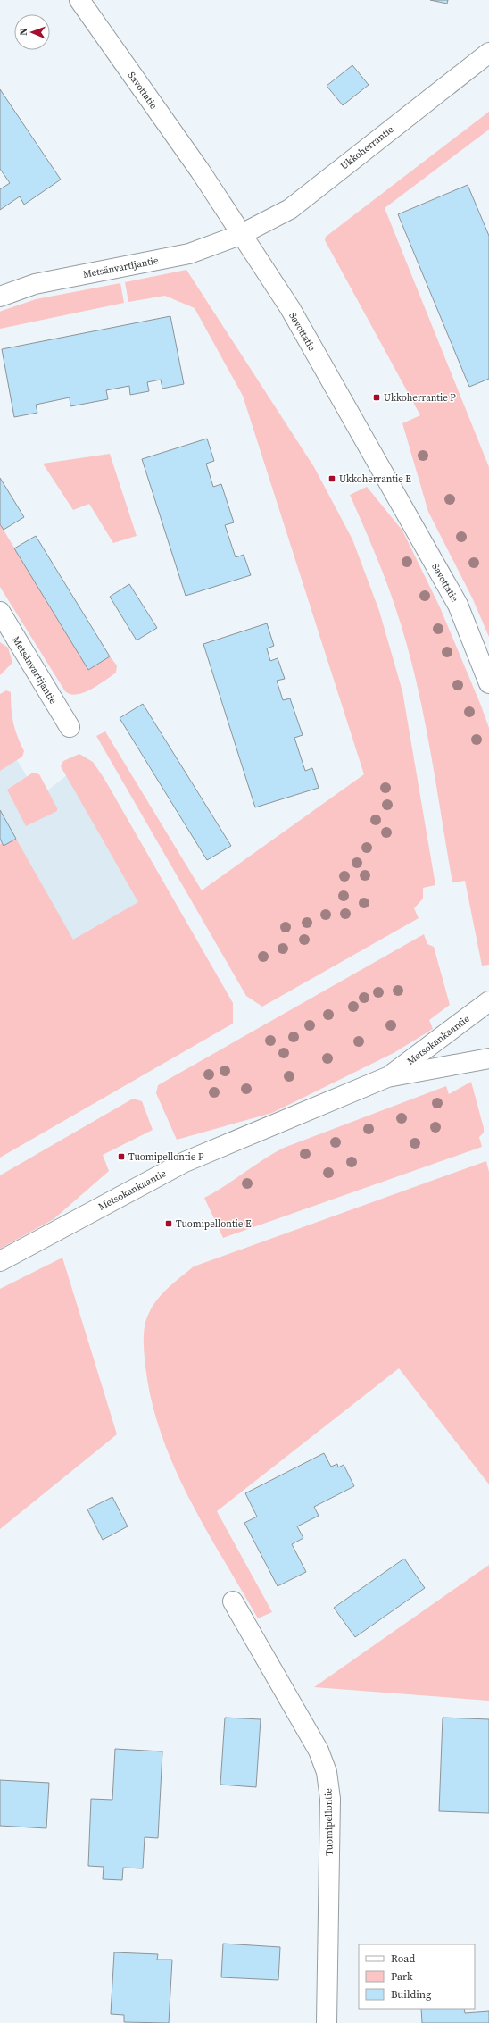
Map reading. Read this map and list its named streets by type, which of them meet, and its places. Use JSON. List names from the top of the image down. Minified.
{"streets":{"street":["Savottatie","Ukkoherrantie","Metsänvartijantie","Metsokankaantie","Tuomipellontie"]},"crossings":[["Savottatie","Ukkoherrantie"],["Savottatie","Metsänvartijantie"],["Ukkoherrantie","Metsänvartijantie"]],"places":{"transit":["Ukkoherrantie P","Ukkoherrantie E","Tuomipellontie P","Tuomipellontie E"]},"legend":["Road","Park","Building"],"north":"left"}
